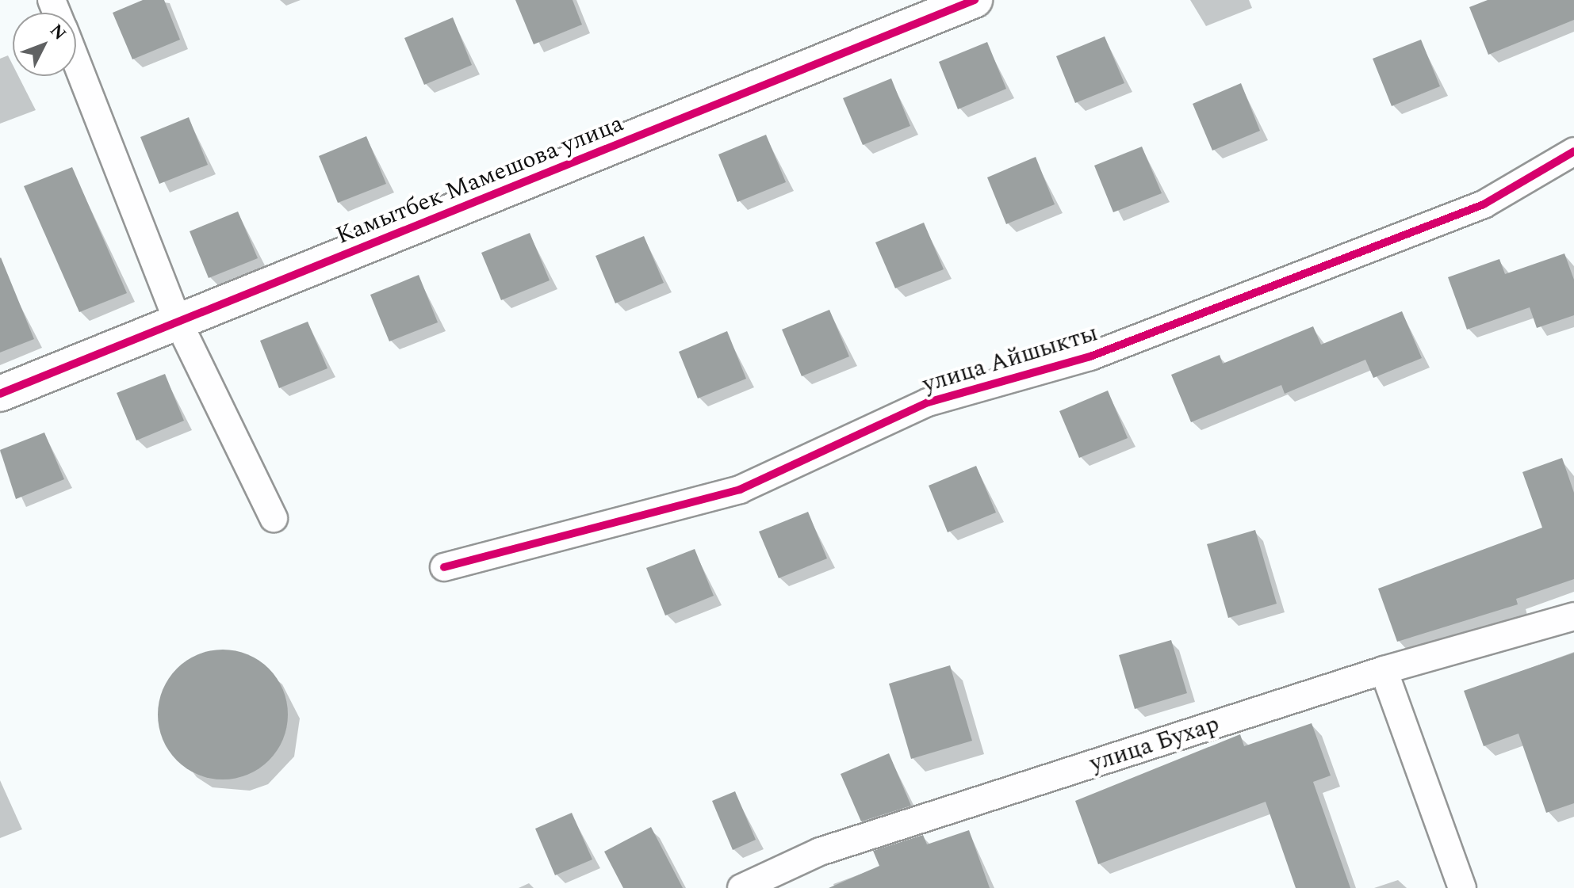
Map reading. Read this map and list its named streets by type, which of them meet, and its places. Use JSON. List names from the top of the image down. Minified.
{"streets":{"street":["Камытбек Мамешова улица","улица Айшыкты","улица Бухар"]},"north":"top right"}
